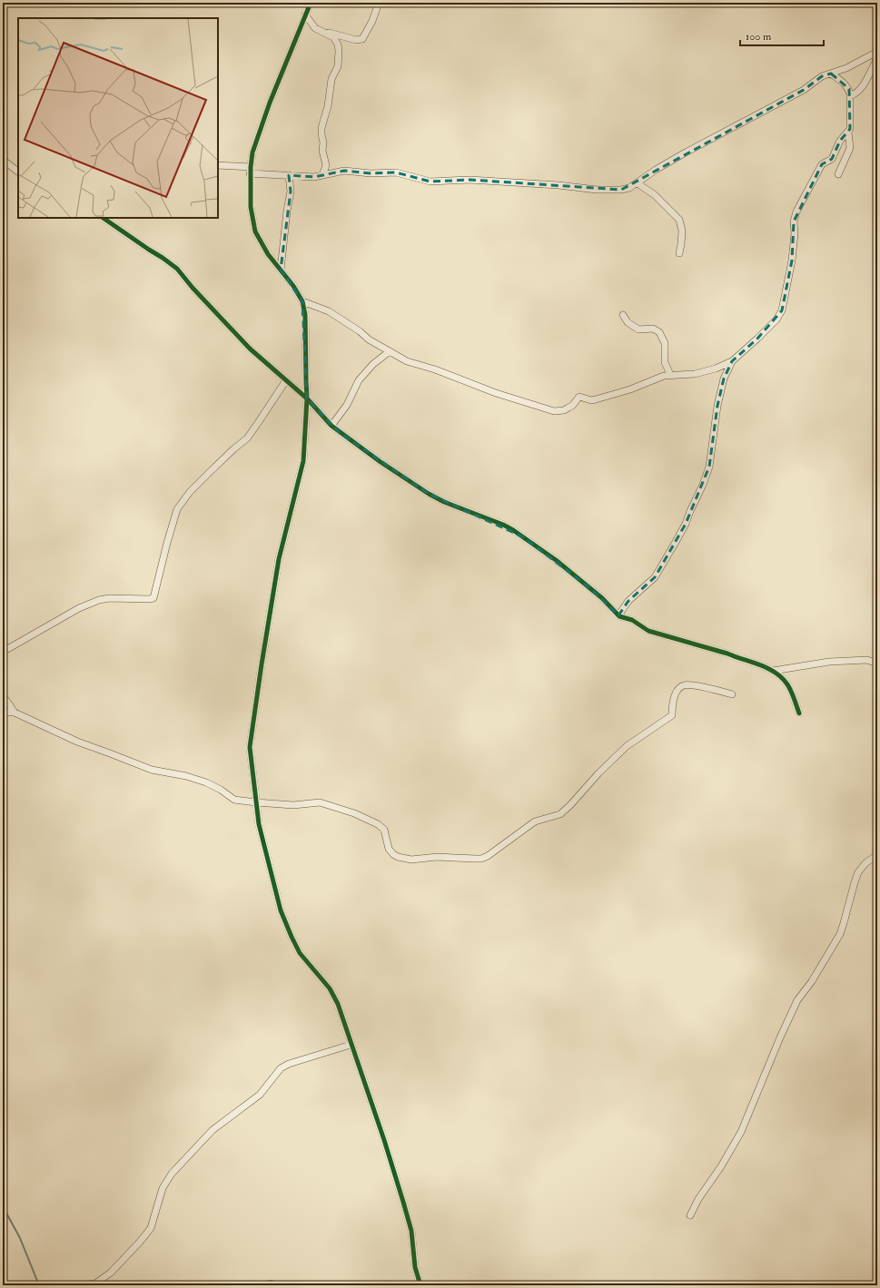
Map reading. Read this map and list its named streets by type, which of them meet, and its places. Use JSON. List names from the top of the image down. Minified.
{"scale_bar":"100 m"}
